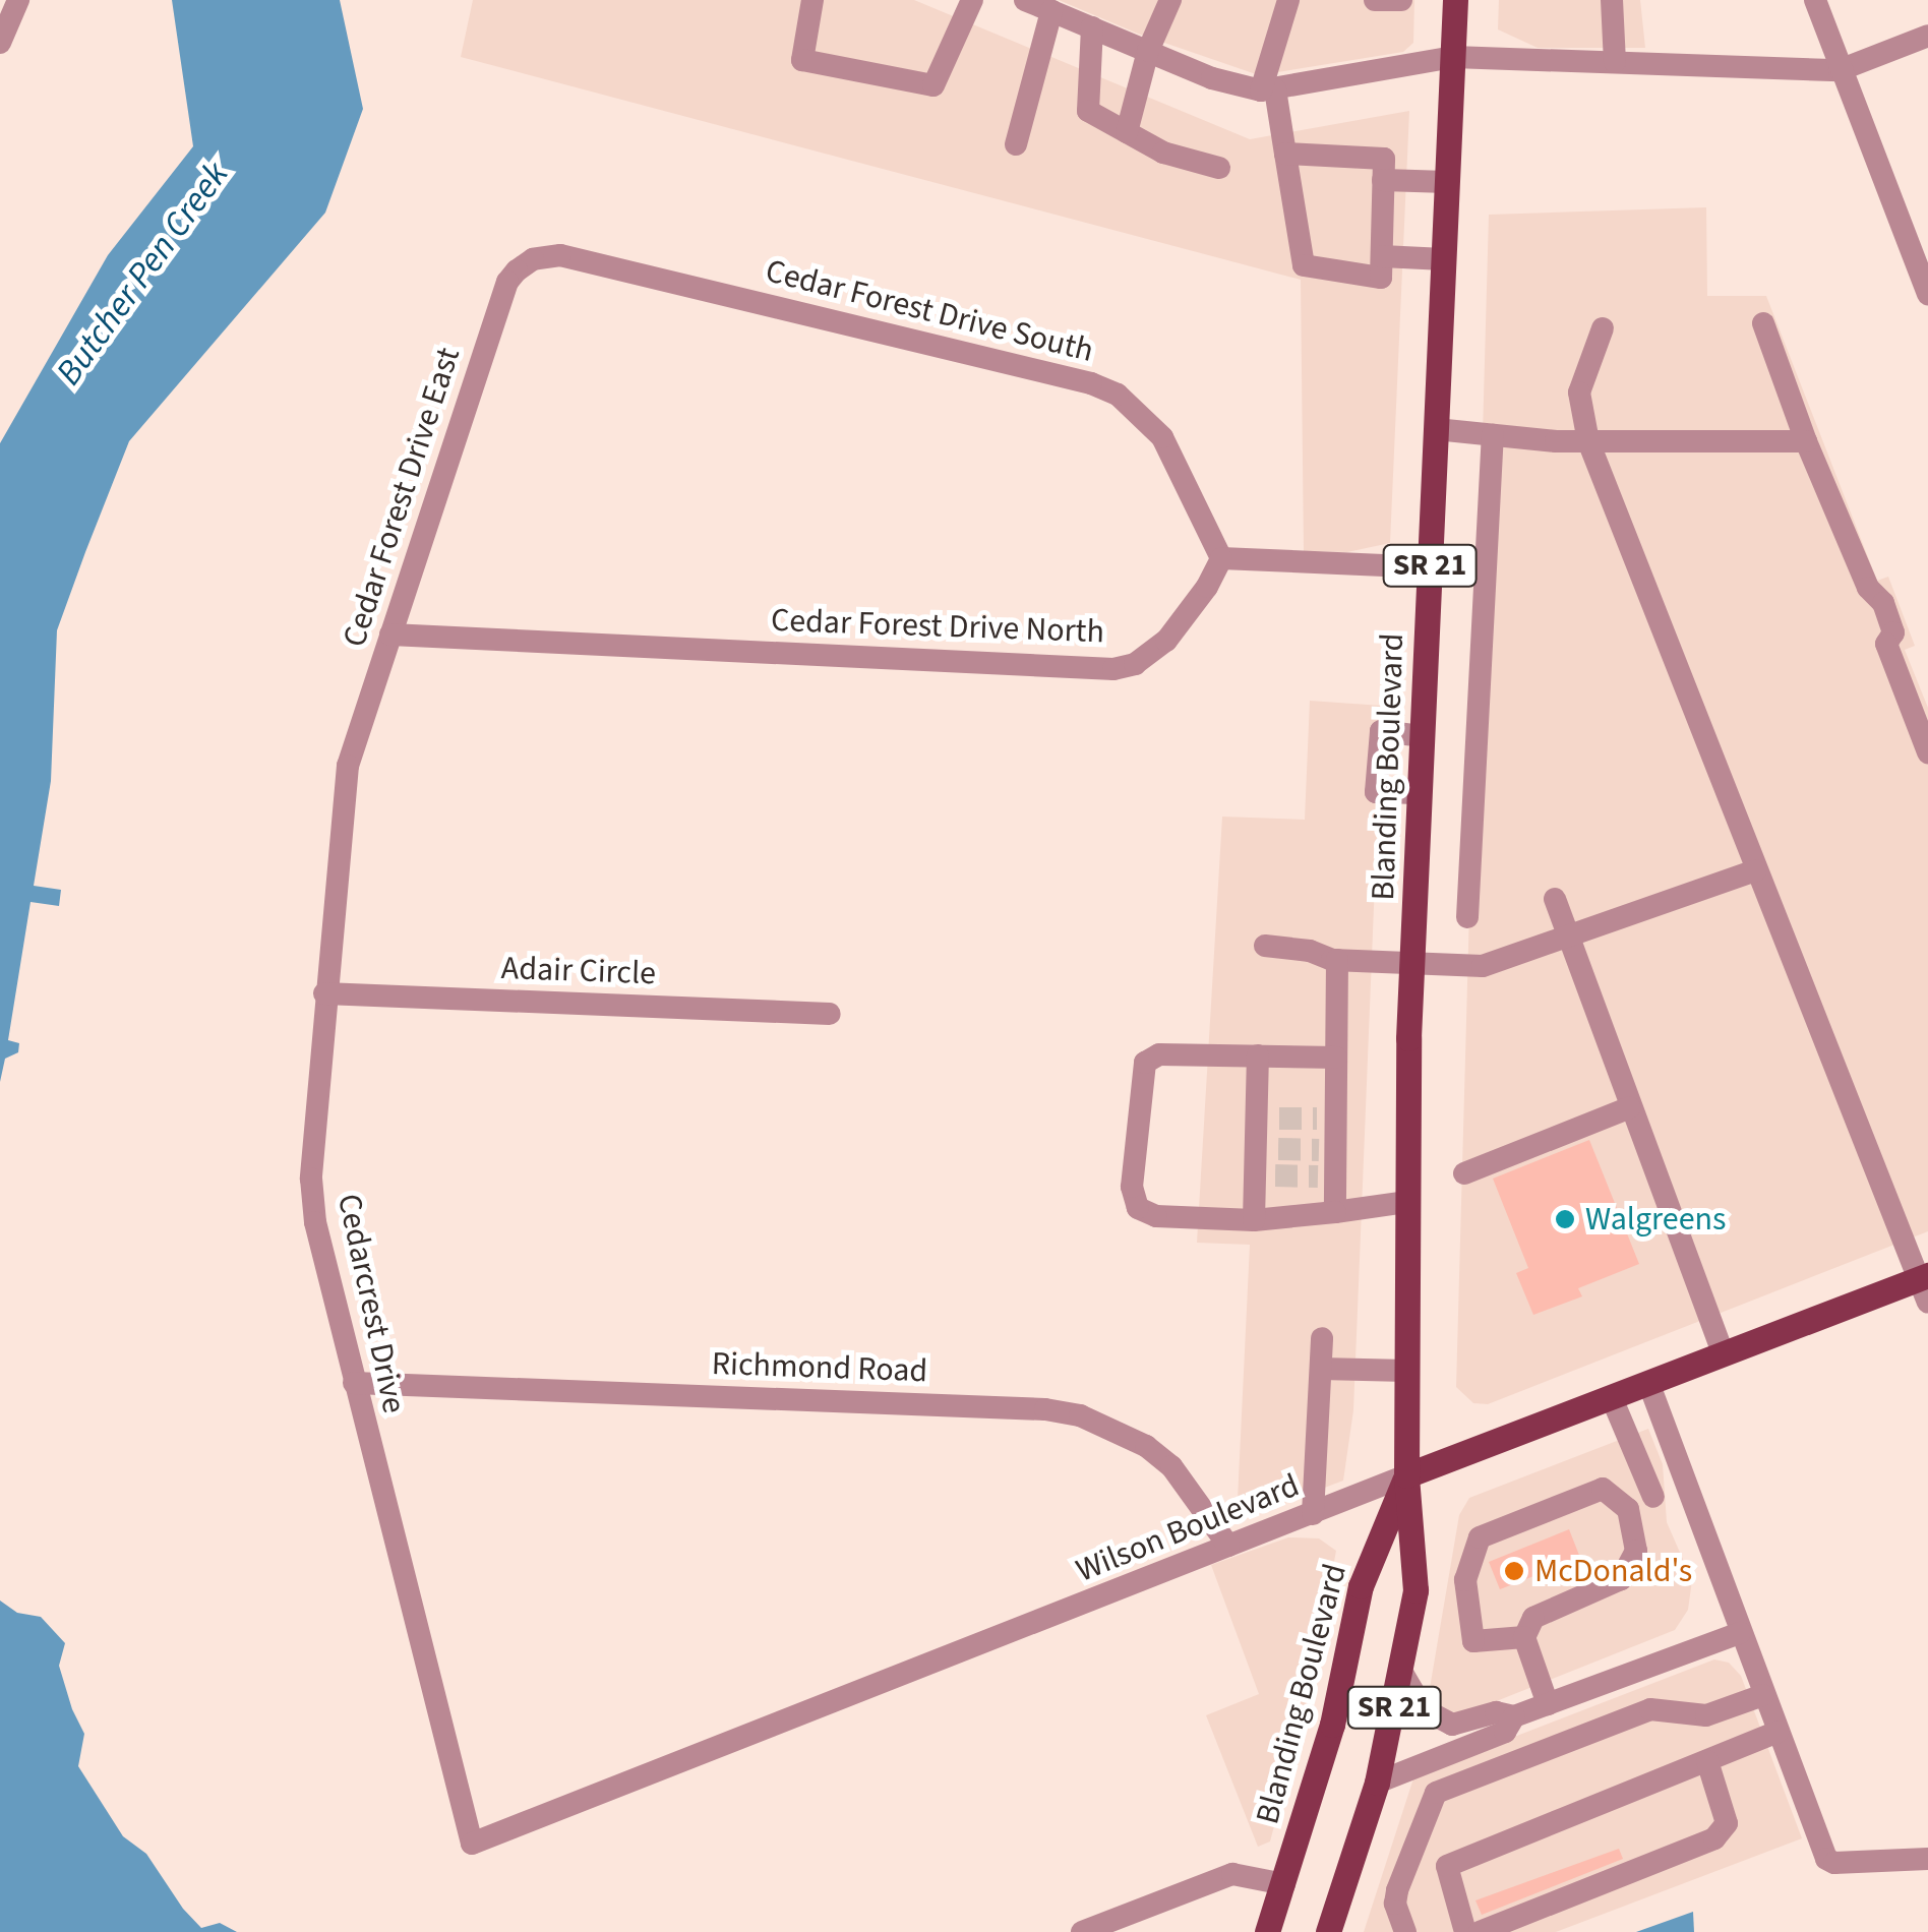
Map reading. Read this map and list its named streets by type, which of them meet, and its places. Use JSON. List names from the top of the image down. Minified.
{"streets":{"main road":["SR 21","Blanding Boulevard","Wilson Boulevard"],"street":["Cedar Forest Drive South","Cedar Forest Drive East","Cedar Forest Drive North","Adair Circle","Cedarcrest Drive","Richmond Road"]},"crossings":[["Cedar Forest Drive South","Cedar Forest Drive East"],["Cedar Forest Drive South","Cedar Forest Drive North"],["Cedar Forest Drive East","Cedar Forest Drive North"],["Cedar Forest Drive East","Cedarcrest Drive"],["Blanding Boulevard","Wilson Boulevard"],["Adair Circle","Cedarcrest Drive"],["Cedarcrest Drive","Richmond Road"],["Cedarcrest Drive","Wilson Boulevard"],["Richmond Road","Wilson Boulevard"]],"water":["Butcher Pen Creek"],"places":["Walgreens","McDonald's"]}
